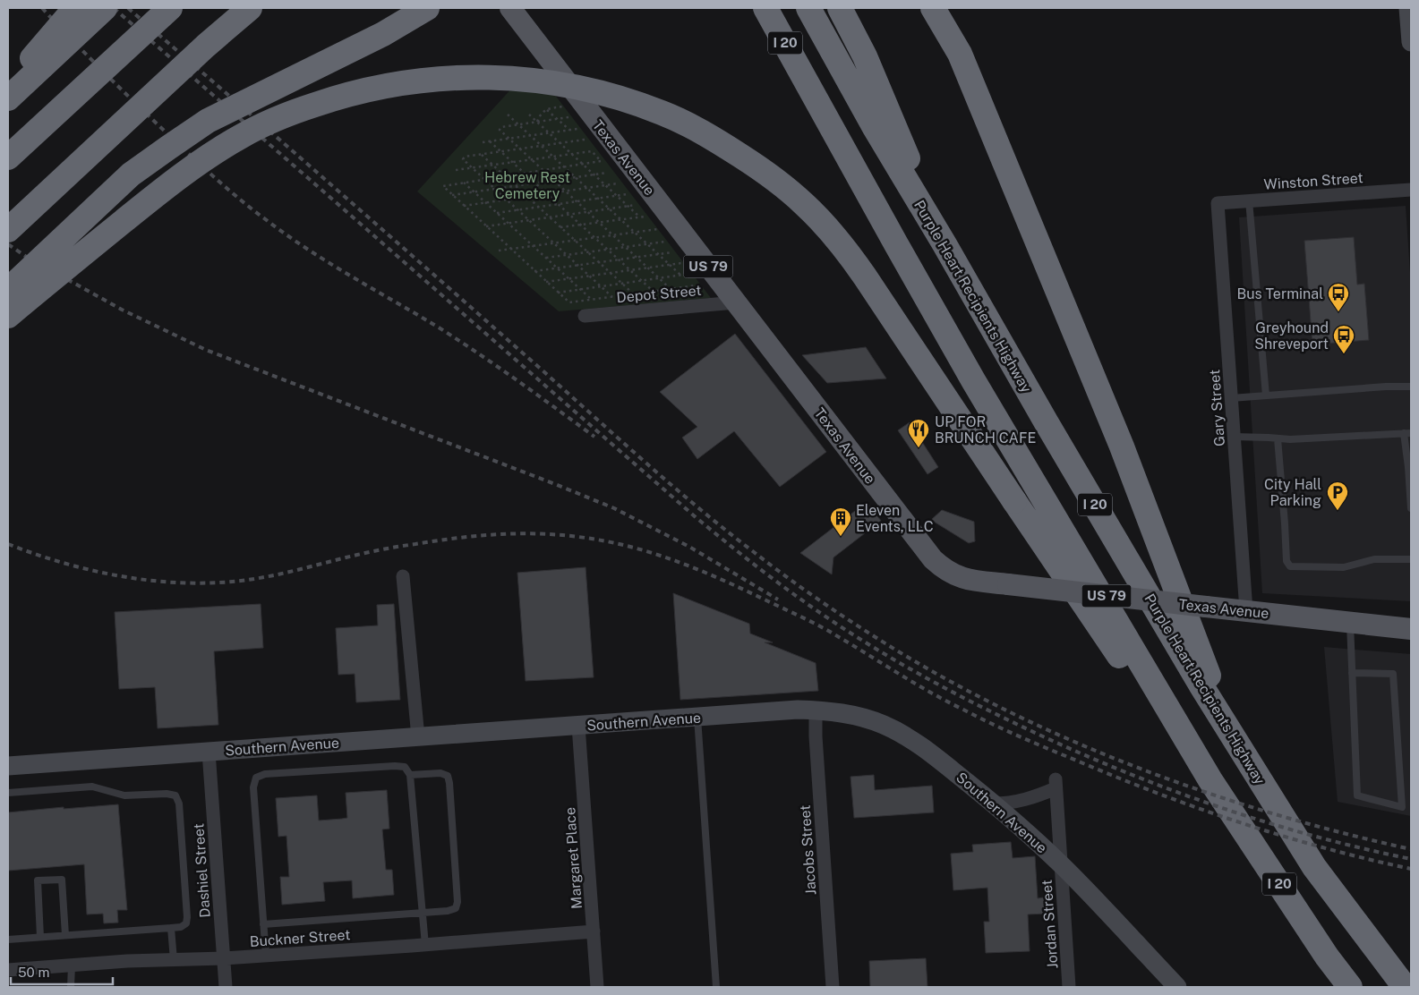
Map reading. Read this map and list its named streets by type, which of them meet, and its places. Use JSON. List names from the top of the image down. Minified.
{"streets":{"highway":["I 20","Purple Heart Recipients Highway"],"main road":["Texas Avenue","US 79"],"street":["Winston Street","Depot Street","Gary Street","Southern Avenue","Jacobs Street","Margaret Place","Dashiel Street","Jordan Street","Buckner Street"]},"crossings":[["Texas Avenue","Depot Street"],["Texas Avenue","Gary Street"],["Winston Street","Gary Street"],["Southern Avenue","Jacobs Street"],["Southern Avenue","Margaret Place"],["Southern Avenue","Dashiel Street"],["Southern Avenue","Jordan Street"],["Margaret Place","Buckner Street"],["Dashiel Street","Buckner Street"]],"parks":["Hebrew Rest Cemetery"],"places":{"bus stop":["Bus Terminal","Greyhound Shreveport"],"restaurant":["UP FOR BRUNCH CAFE"],"parking":["City Hall Parking"],"building":["Eleven Events, LLC"]},"scale_bar":"50 m"}
